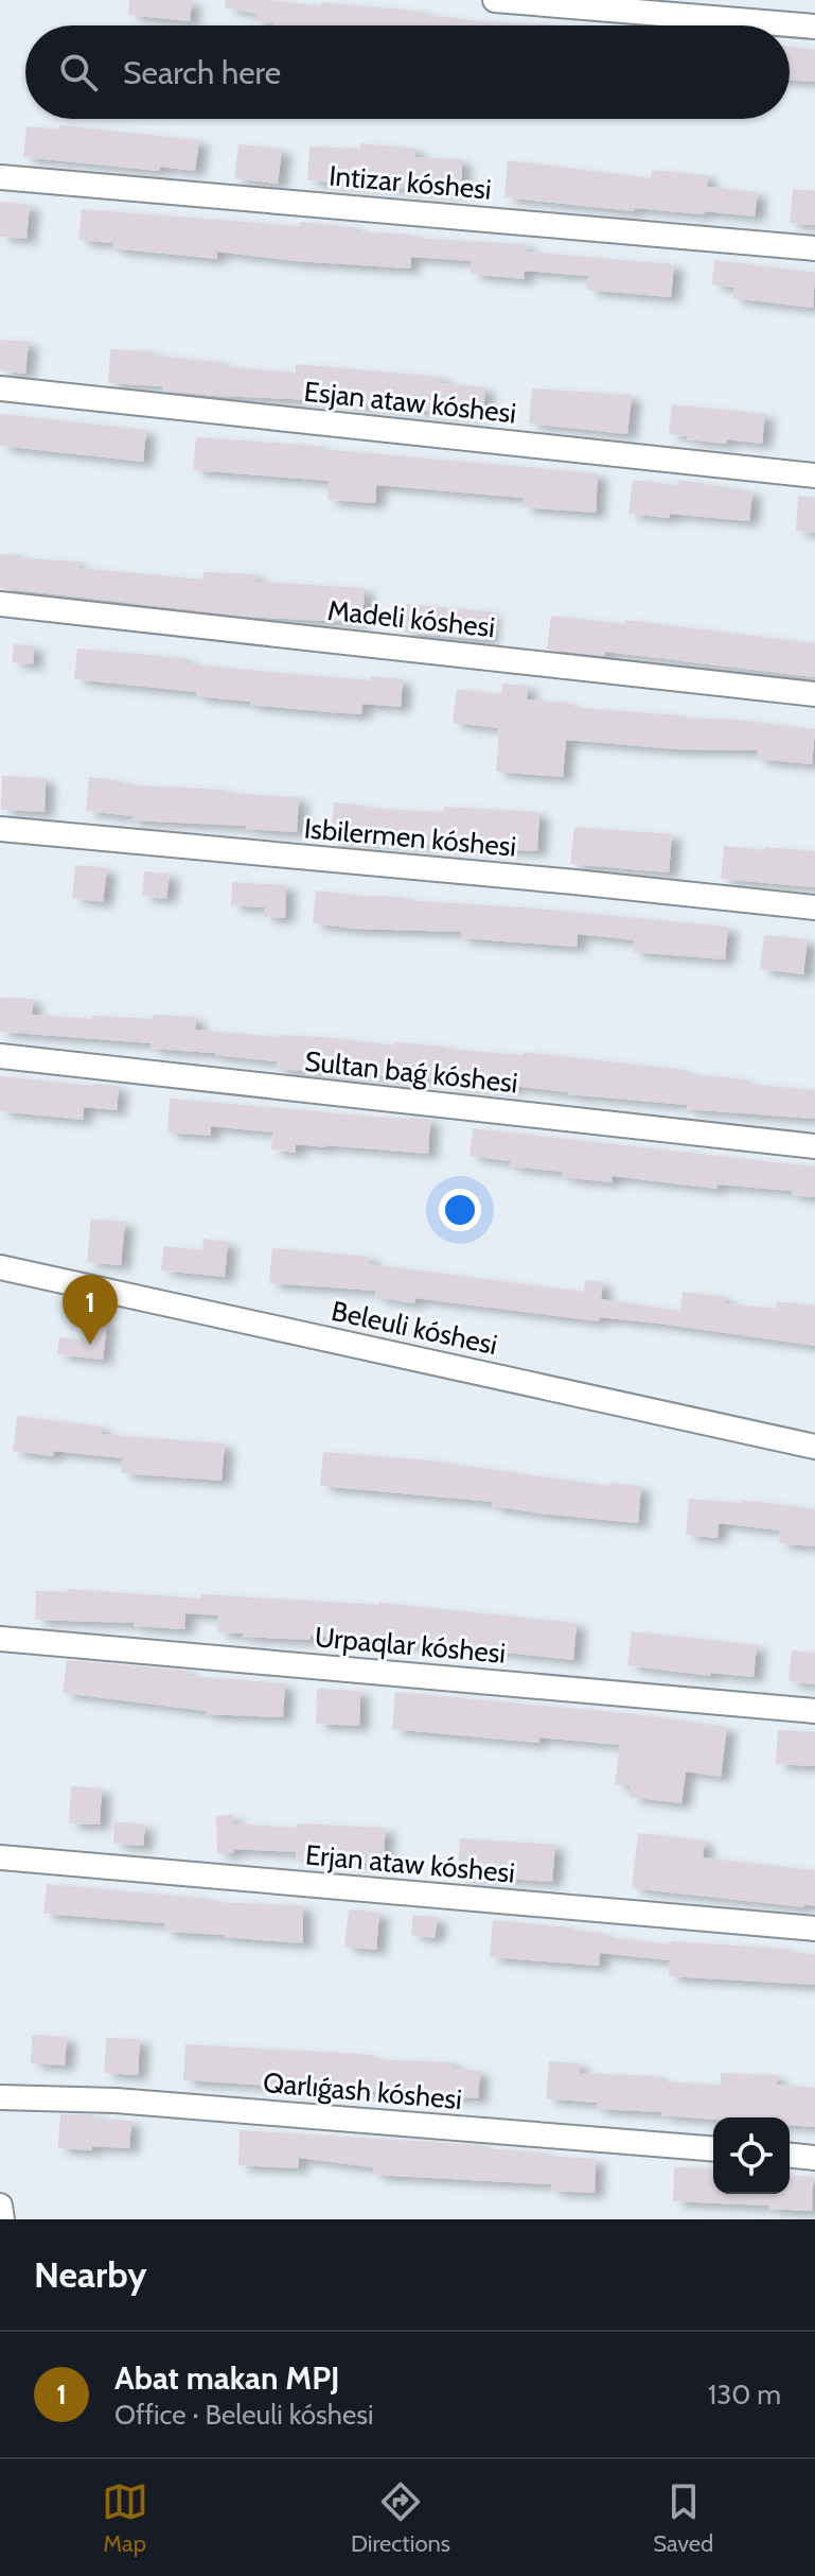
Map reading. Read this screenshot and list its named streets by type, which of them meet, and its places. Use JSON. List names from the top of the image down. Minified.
{"streets":{"street":["Intizar kóshesi","Esjan ataw kóshesi","Madeli kóshesi","Isbilermen kóshesi","Sultan baǵ kóshesi","Beleuli kóshesi","Urpaqlar kóshesi","Erjan ataw kóshesi","Qarlıǵash kóshesi"]},"page":{"search":"Search here","pins":"1","heading":"Nearby","list":[{"mark":"1","name":"Abat makan MPJ","note":"Office · Beleuli kóshesi","value":"130 m"}],"nav":["Map","Directions","Saved"]}}
